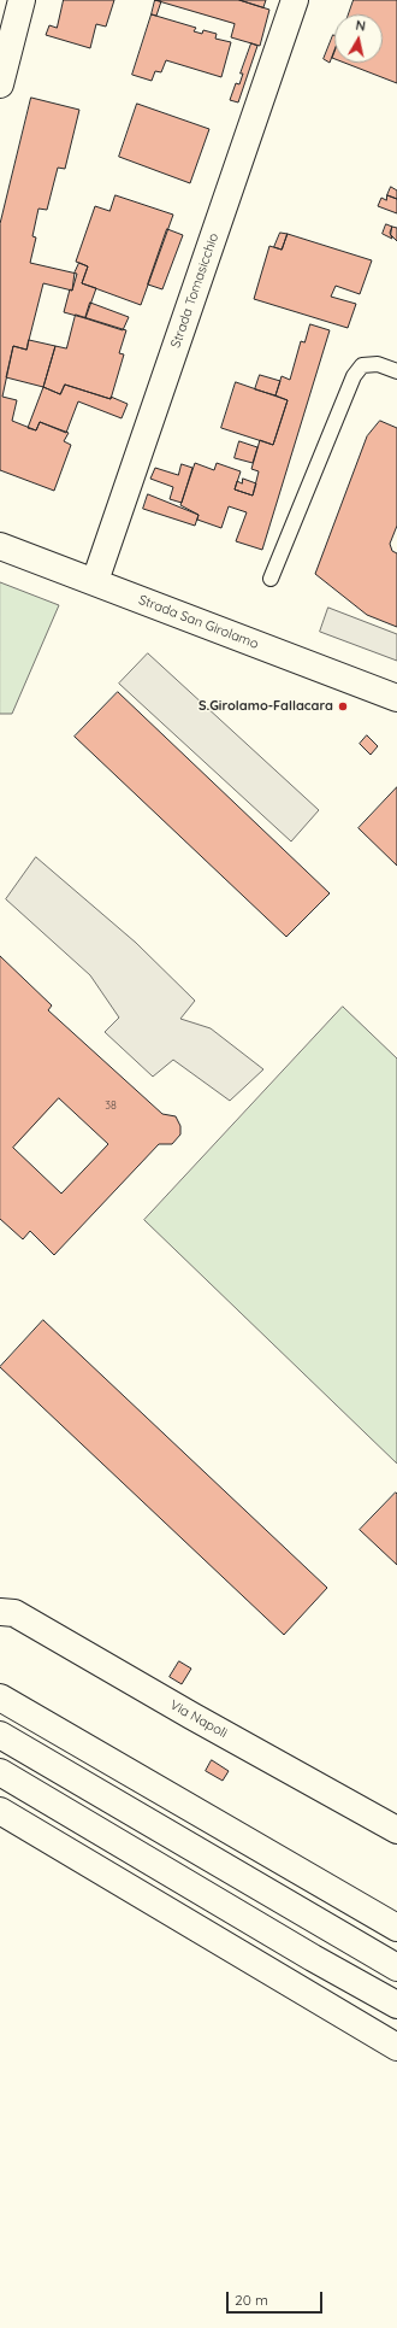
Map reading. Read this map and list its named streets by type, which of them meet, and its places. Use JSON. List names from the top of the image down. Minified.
{"streets":{"main road":["Strada Tomasicchio","Strada San Girolamo","Via Napoli"]},"crossings":[["Strada Tomasicchio","Strada San Girolamo"]],"places":["S.Girolamo-Fallacara"],"house_numbers":["38"],"scale_bar":"20 m","north":"top"}
